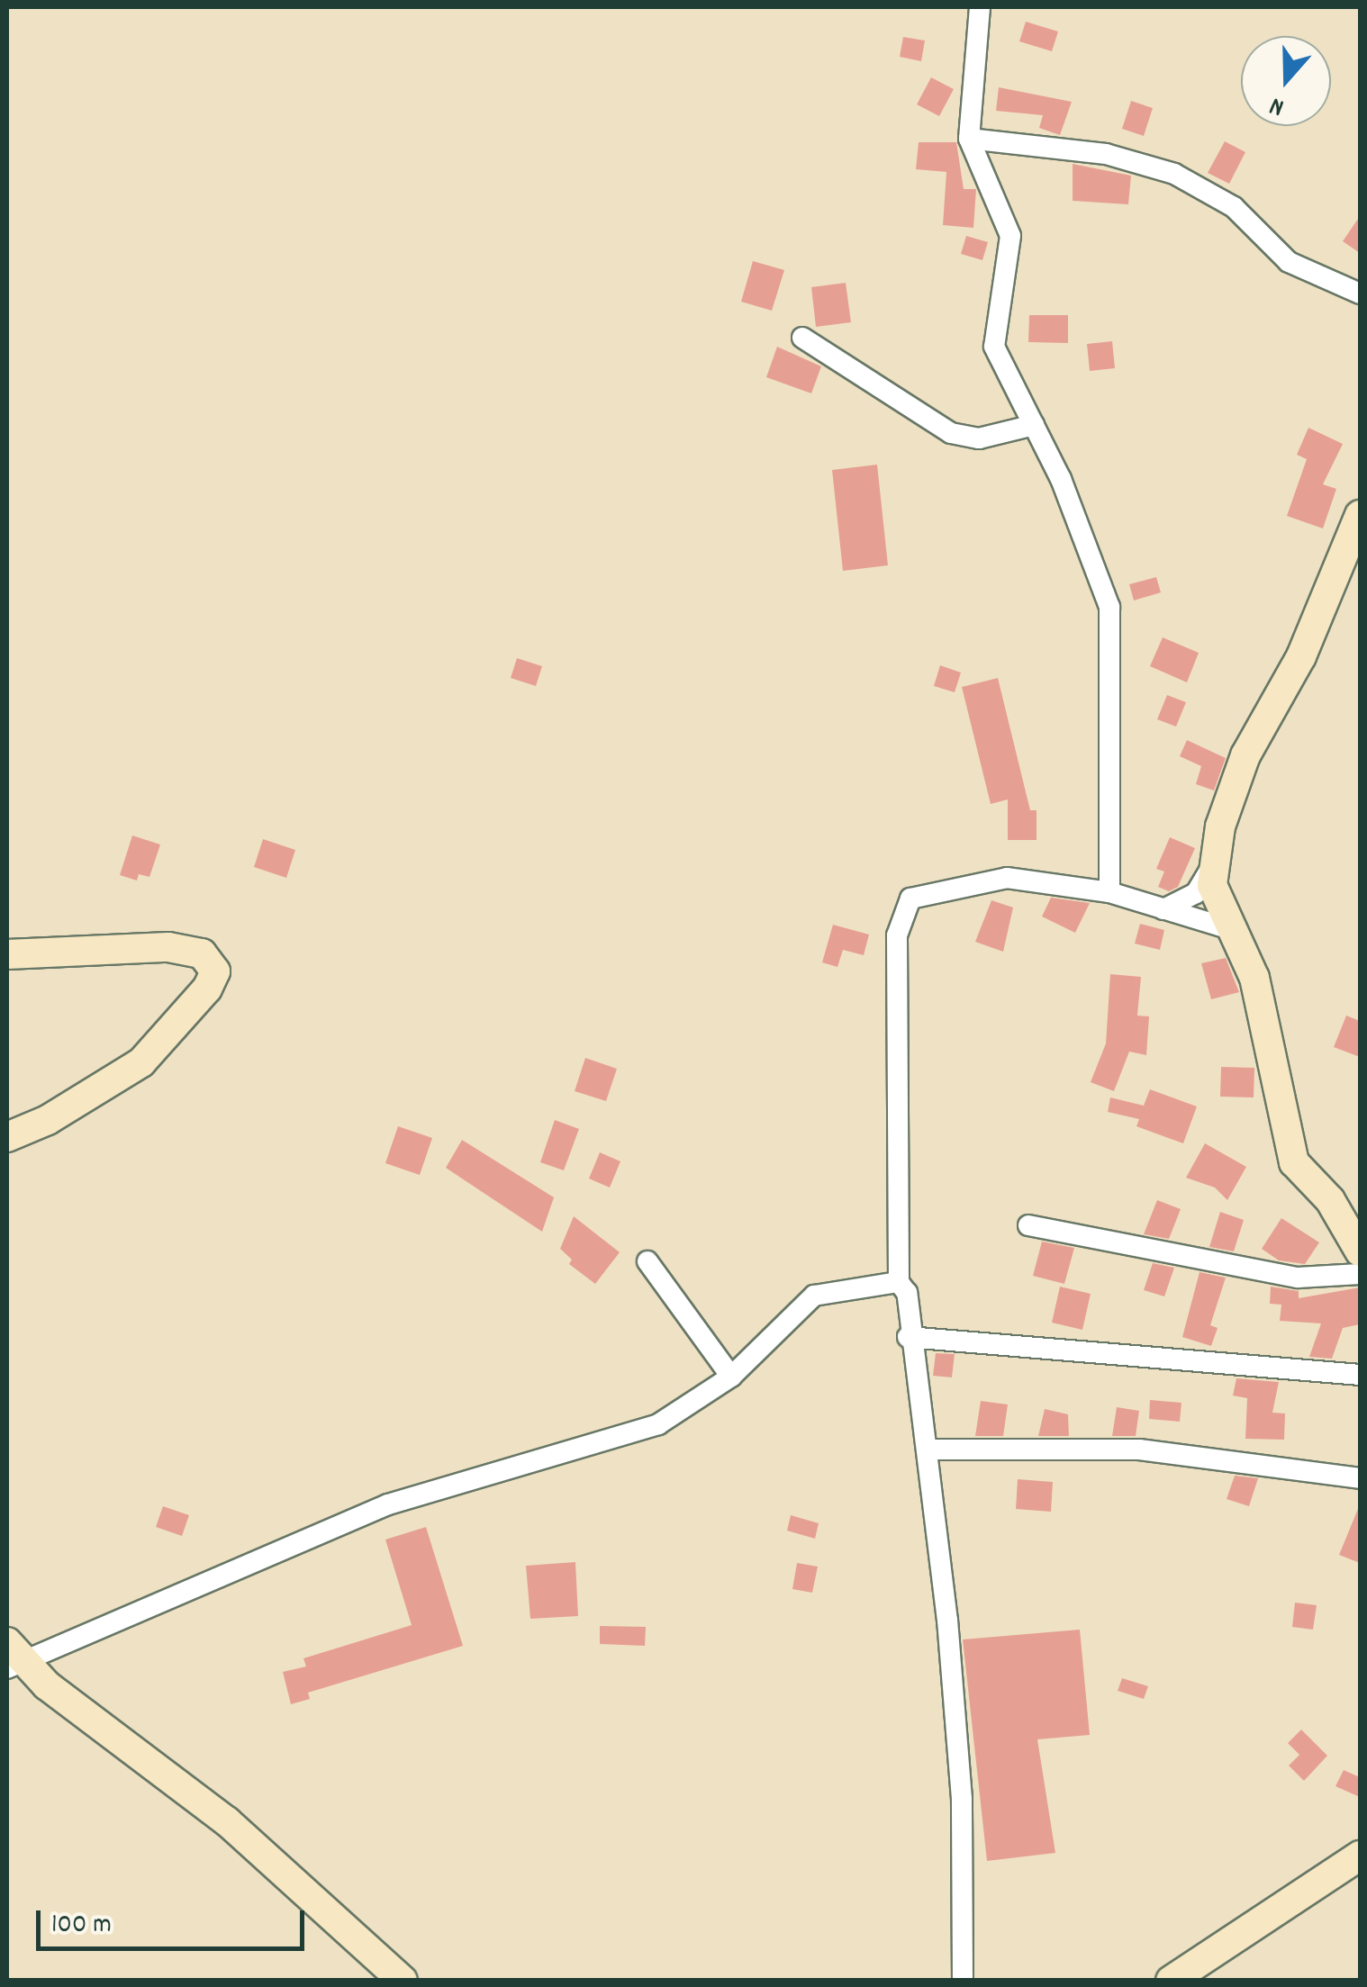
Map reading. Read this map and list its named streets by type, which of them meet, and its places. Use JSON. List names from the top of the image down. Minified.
{"scale_bar":"100 m","north":"bottom"}
